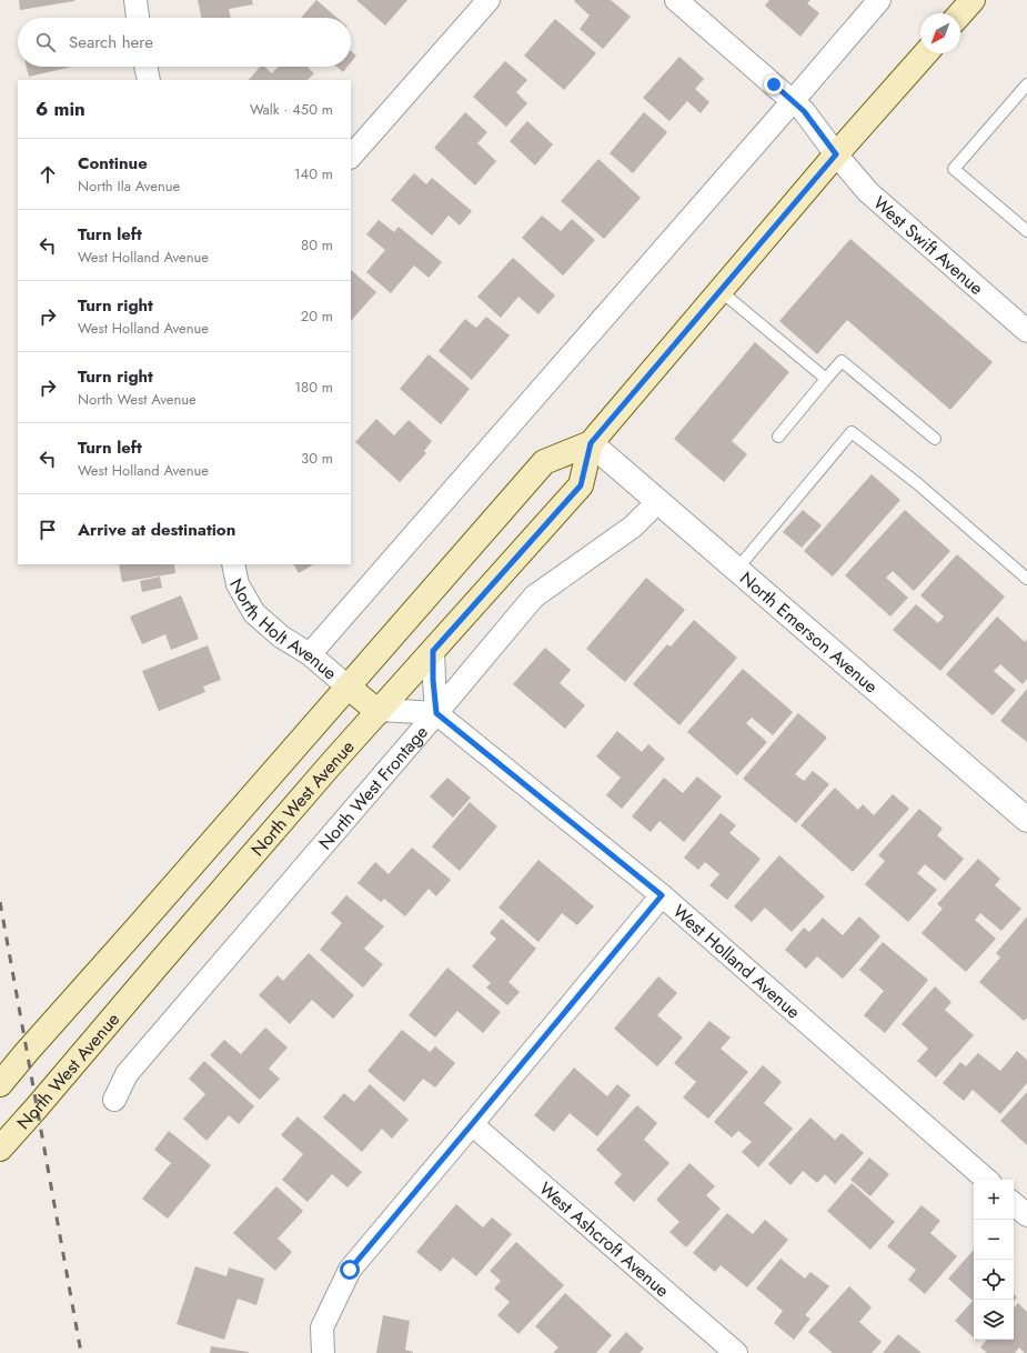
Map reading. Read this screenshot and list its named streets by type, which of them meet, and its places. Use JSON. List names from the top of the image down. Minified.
{"streets":{"main road":["North West Avenue"],"street":["West Swift Avenue","North Holt Avenue","North Emerson Avenue","North West Frontage","West Holland Avenue","West Ashcroft Avenue"]},"crossings":[["West Swift Avenue","North West Avenue"],["North Holt Avenue","North West Avenue"],["North Emerson Avenue","North West Frontage"],["North Emerson Avenue","North West Avenue"],["North West Frontage","West Holland Avenue"]],"north":"bottom left","page":{"search":"Search here","heading":["6 min","Walk · 450 m"],"list":[["Continue","North Ila Avenue","140 m"],["Turn left","West Holland Avenue","80 m"],["Turn right","West Holland Avenue","20 m"],["Turn right","North West Avenue","180 m"],["Turn left","West Holland Avenue","30 m"],"Arrive at destination"],"map_buttons":["+","−"]}}
